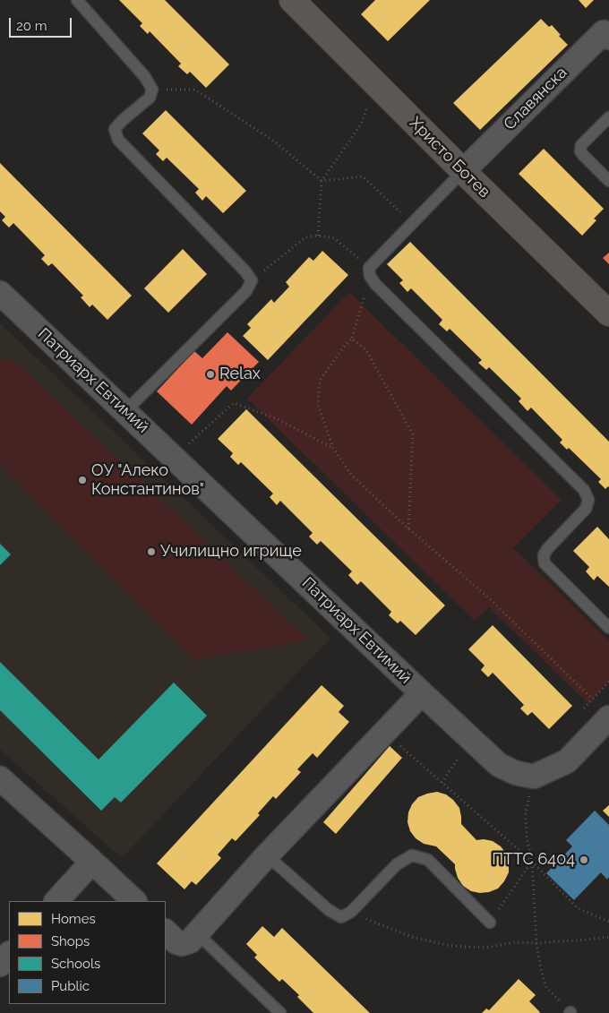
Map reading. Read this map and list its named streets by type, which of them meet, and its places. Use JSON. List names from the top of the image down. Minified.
{"streets":{"street":["Славянска","Христо Ботев","Патриарх Евтимий"]},"crossings":[["Славянска","Христо Ботев"]],"places":["Relax","ОУ \"Алеко Константинов\"","Училищно игрище","ПТТС 6404"],"legend":["Homes","Shops","Schools","Public"],"scale_bar":"20 m"}
